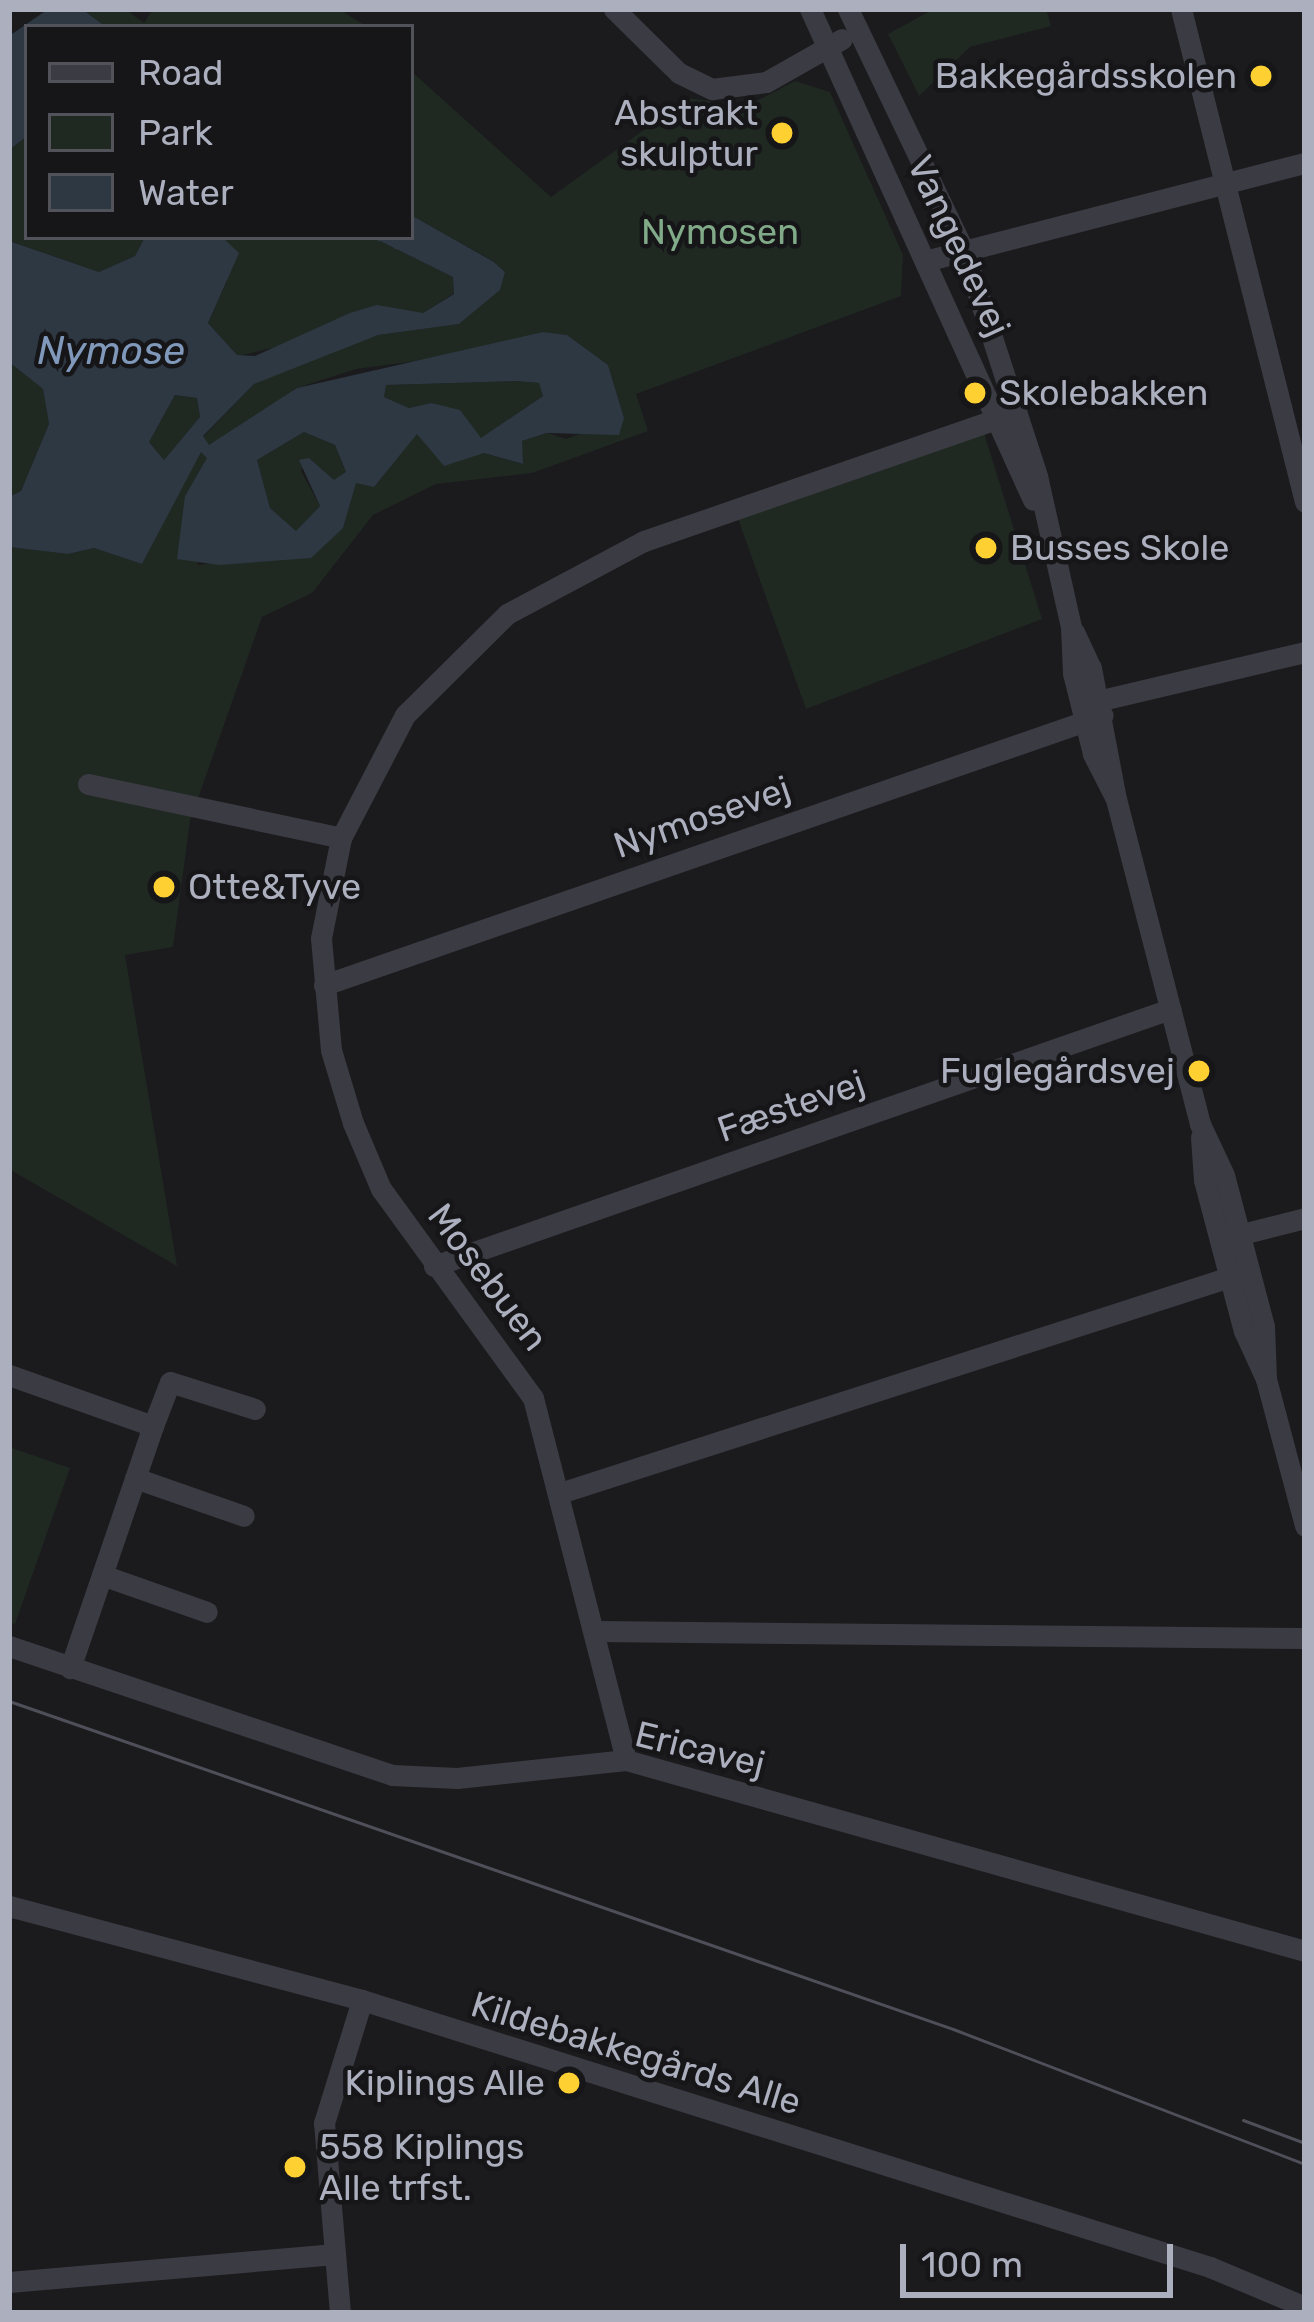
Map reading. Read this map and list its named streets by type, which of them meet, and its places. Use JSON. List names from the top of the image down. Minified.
{"streets":{"street":["Vangedevej","Nymosevej","Fæstevej","Mosebuen","Ericavej","Kildebakkegårds Alle"]},"crossings":[["Vangedevej","Nymosevej"],["Vangedevej","Fæstevej"],["Vangedevej","Mosebuen"],["Nymosevej","Mosebuen"],["Fæstevej","Mosebuen"],["Mosebuen","Ericavej"]],"water":["Nymose"],"parks":["Nymosen"],"places":["Bakkegårdsskolen","Abstrakt skulptur","Skolebakken","Busses Skole","Otte&Tyve","Fuglegårdsvej","Kiplings Alle","558 Kiplings Alle trfst."],"legend":["Road","Park","Water"],"scale_bar":"100 m"}
